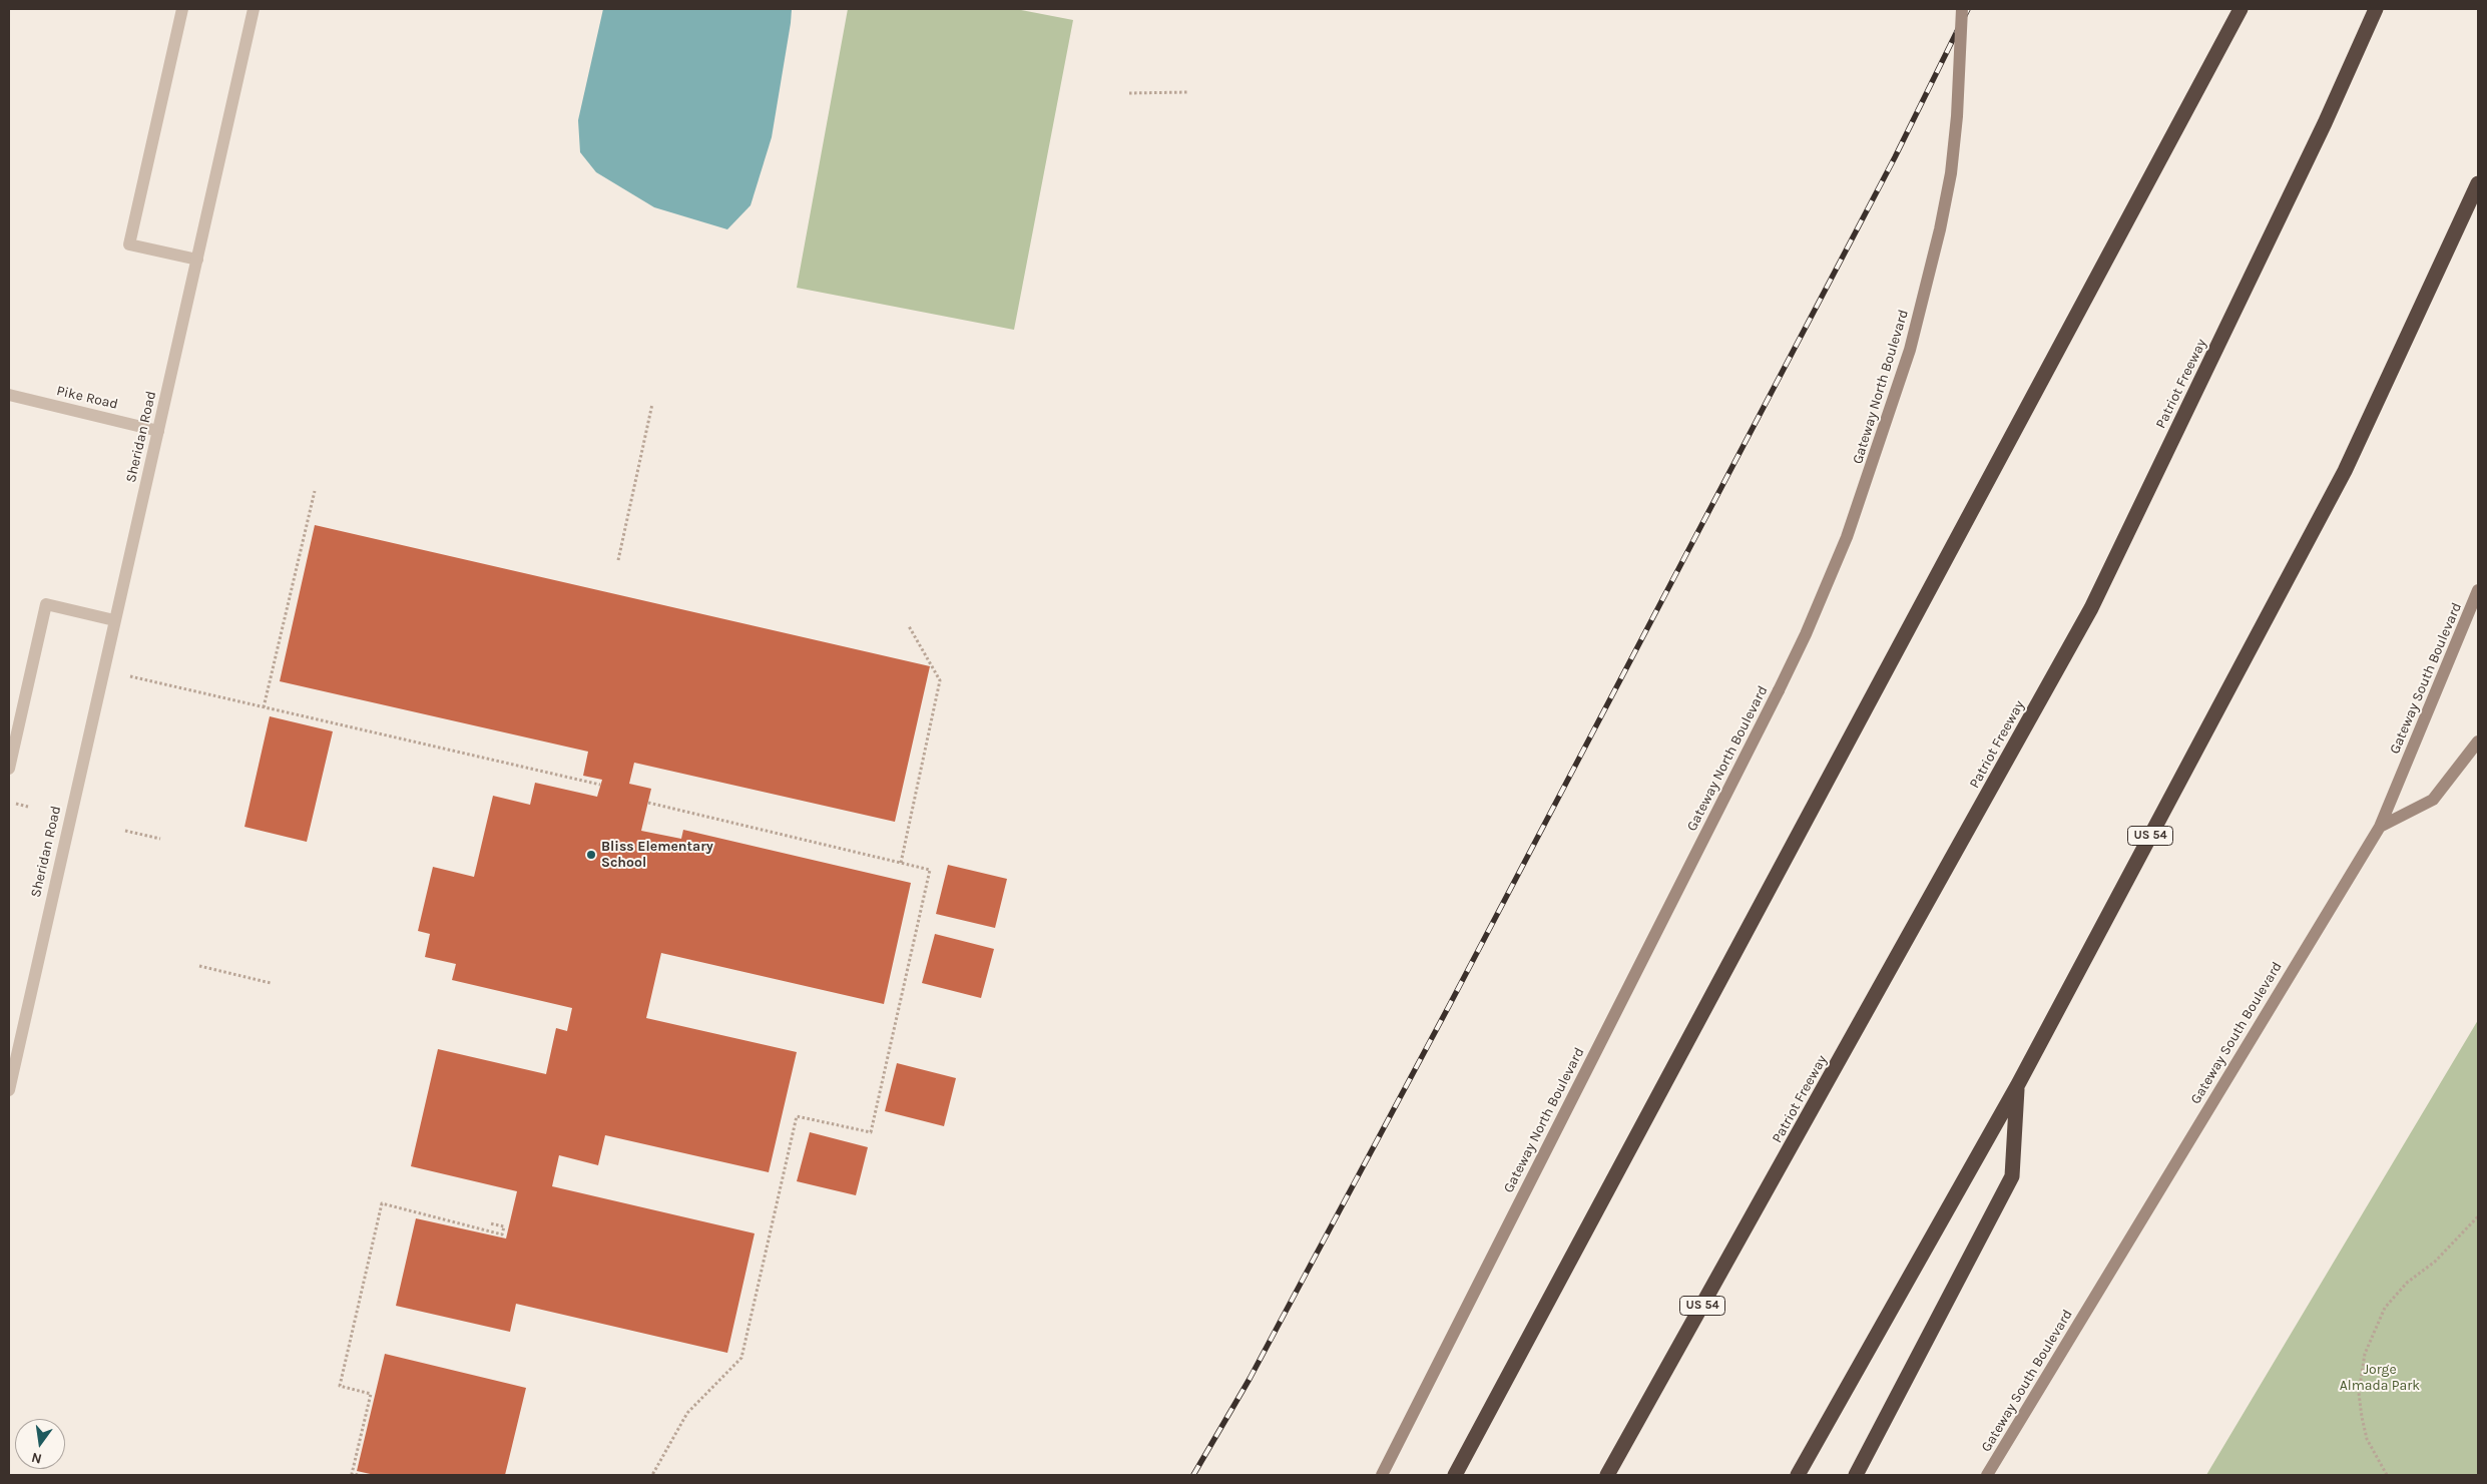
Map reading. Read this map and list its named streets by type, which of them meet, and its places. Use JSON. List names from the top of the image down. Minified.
{"streets":{"highway":["Patriot Freeway","US 54"],"main road":["Gateway North Boulevard","Gateway South Boulevard"],"street":["Pike Road","Sheridan Road"]},"crossings":[["Pike Road","Sheridan Road"]],"parks":["Jorge Almada Park"],"places":["Bliss Elementary School"],"north":"bottom"}
